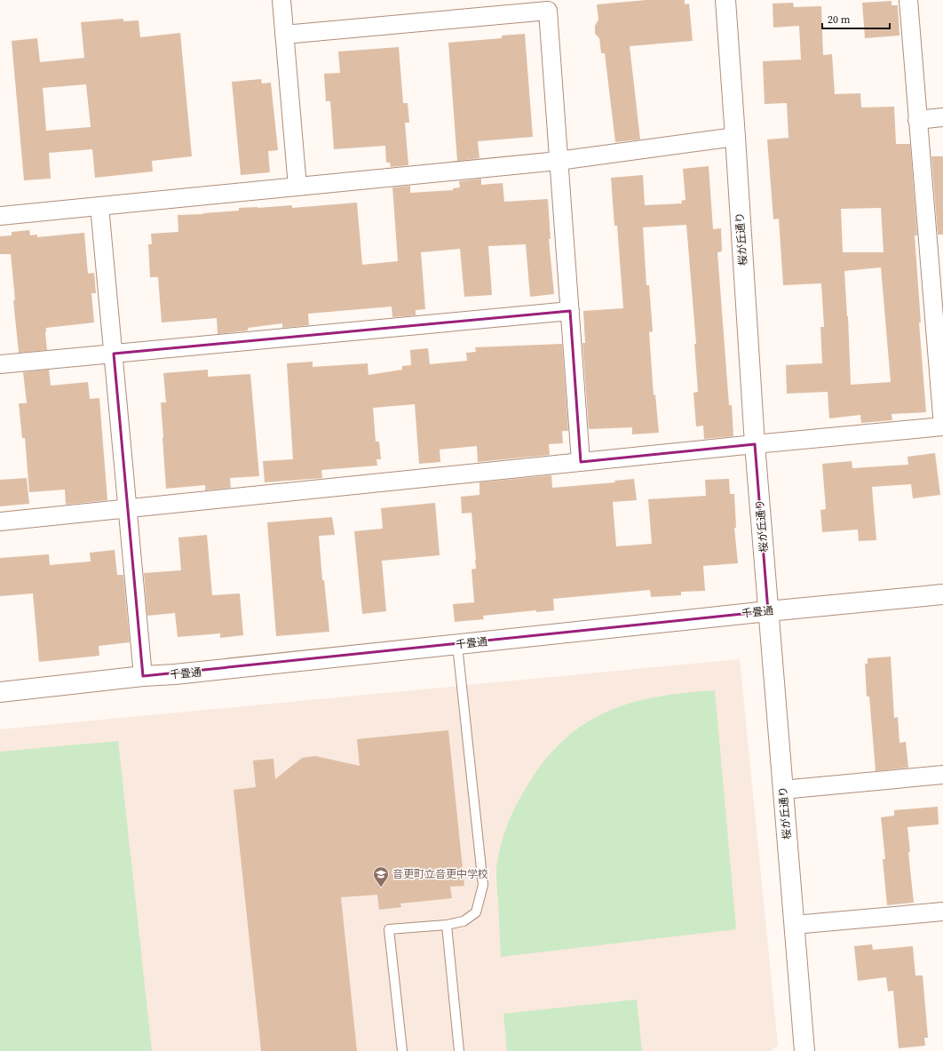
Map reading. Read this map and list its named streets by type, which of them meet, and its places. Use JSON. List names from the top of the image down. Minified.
{"streets":{"street":["桜が丘通り","千畳通"]},"crossings":[["桜が丘通り","千畳通"]],"places":{"school or university":["音更町立音更中学校"]},"scale_bar":"20 m"}
